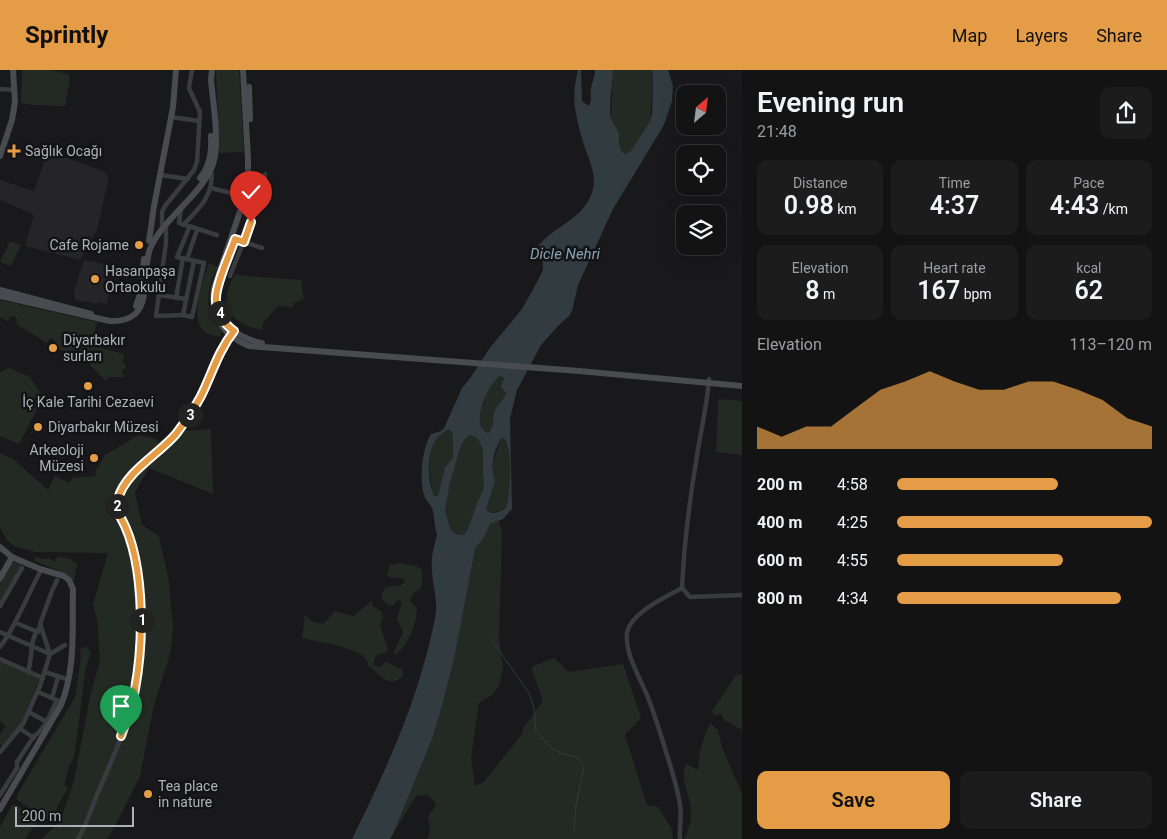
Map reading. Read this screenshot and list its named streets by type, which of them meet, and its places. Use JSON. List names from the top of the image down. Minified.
{"water":["Dicle Nehri"],"places":{"health":["Sağlık Ocağı"],"other":["Cafe Rojame","Hasanpaşa Ortaokulu","Diyarbakır surları","İç Kale Tarihi Cezaevi","Diyarbakır Müzesi","Arkeoloji Müzesi","Tea place in nature"]},"scale_bar":"200 m","north":"top right","page":{"header":"Sprintly","nav":["Map","Layers","Share"],"heading":["Evening run","21:48"],"stats":[["Distance","0.98 km"],["Time","4:37"],["Pace","4:43 /km"],["Elevation","8 m"],["Heart rate","167 bpm"],["kcal","62"]],"pins":["4","3","2","1"],"chart":["Elevation","113–120 m"],"list":[{"name":"200 m","note":"4:58"},{"name":"400 m","note":"4:25"},{"name":"600 m","note":"4:55"},{"name":"800 m","note":"4:34"}],"buttons":["Save","Share"],"scale":"200 m"}}
